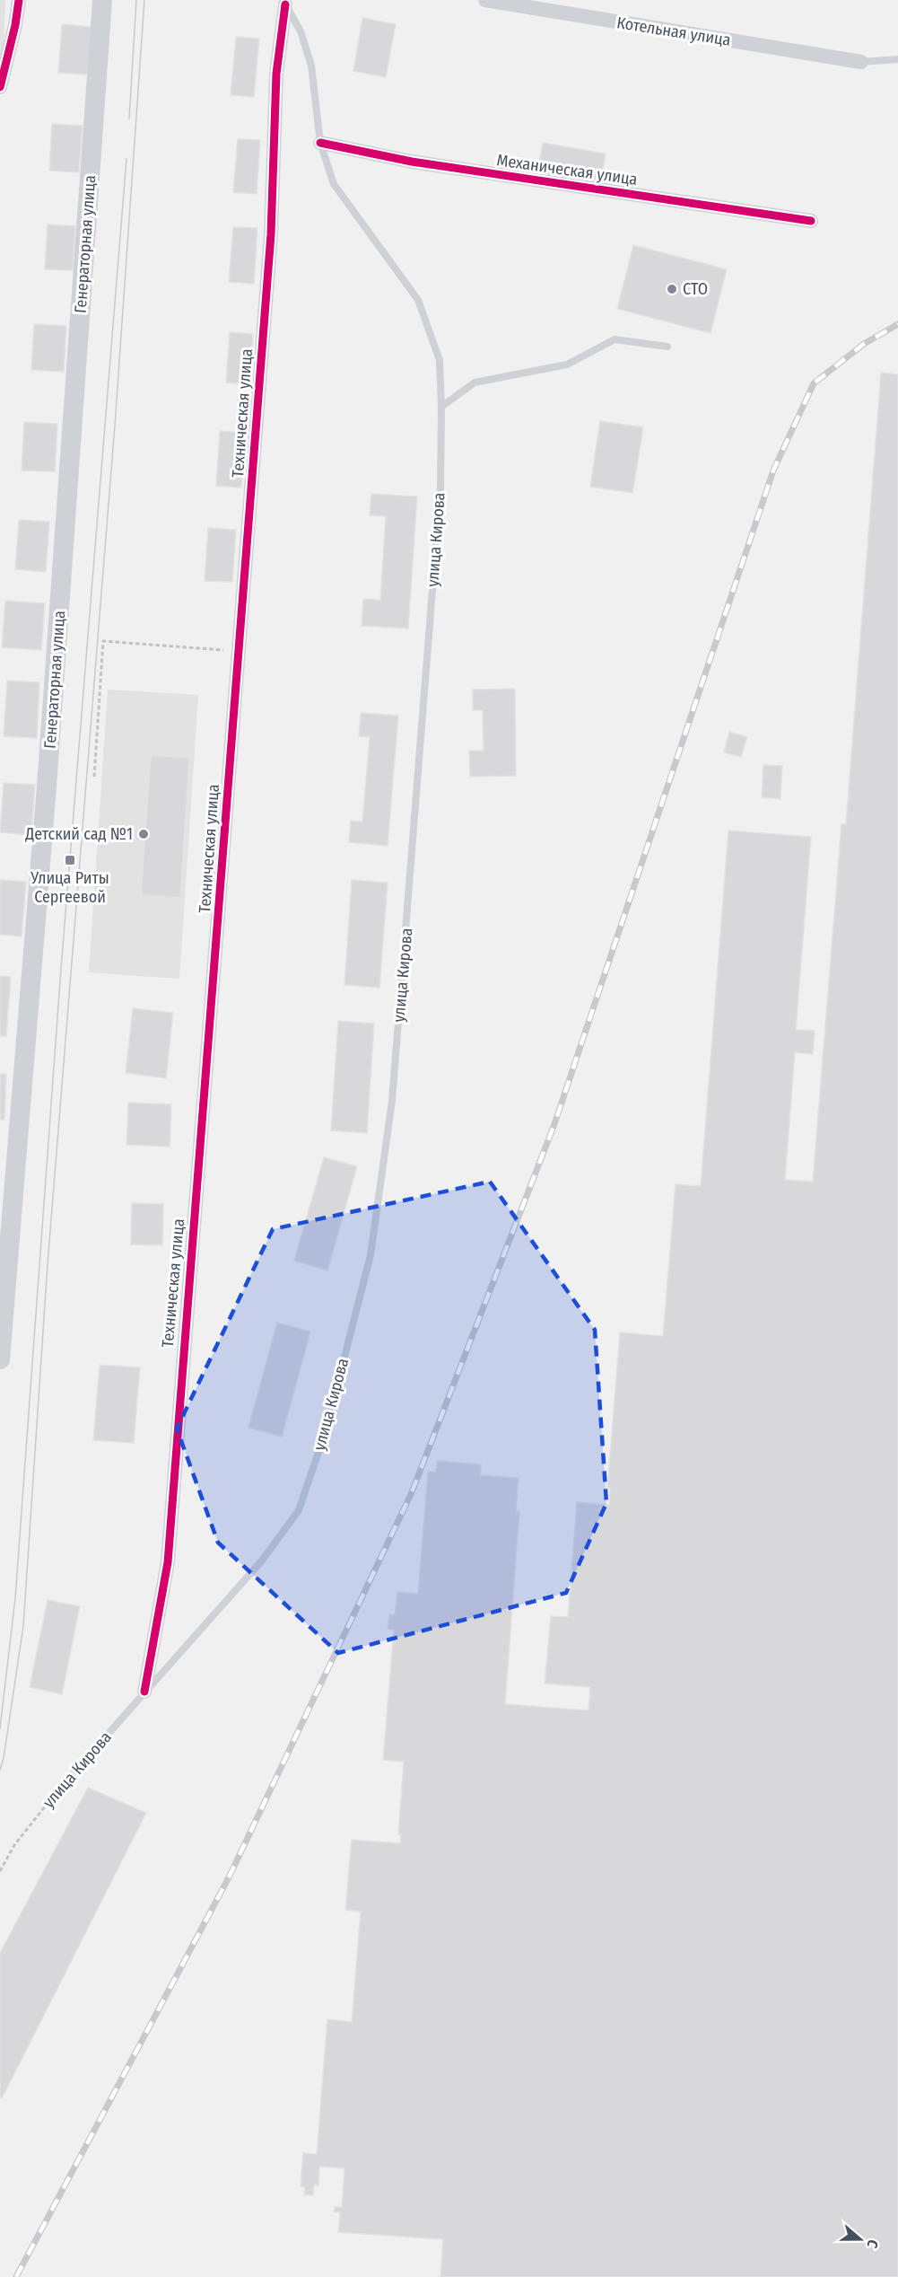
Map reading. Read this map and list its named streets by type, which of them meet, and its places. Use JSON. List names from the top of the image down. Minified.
{"streets":{"main road":["Генераторная улица"],"street":["Котельная улица","Механическая улица","Техническая улица"],"lane":["улица Кирова"]},"crossings":[["Механическая улица","улица Кирова"],["Техническая улица","улица Кирова"]],"places":{"other":["СТО","Детский сад №1"],"transit":["Улица Риты Сергеевой"]},"north":"right"}
